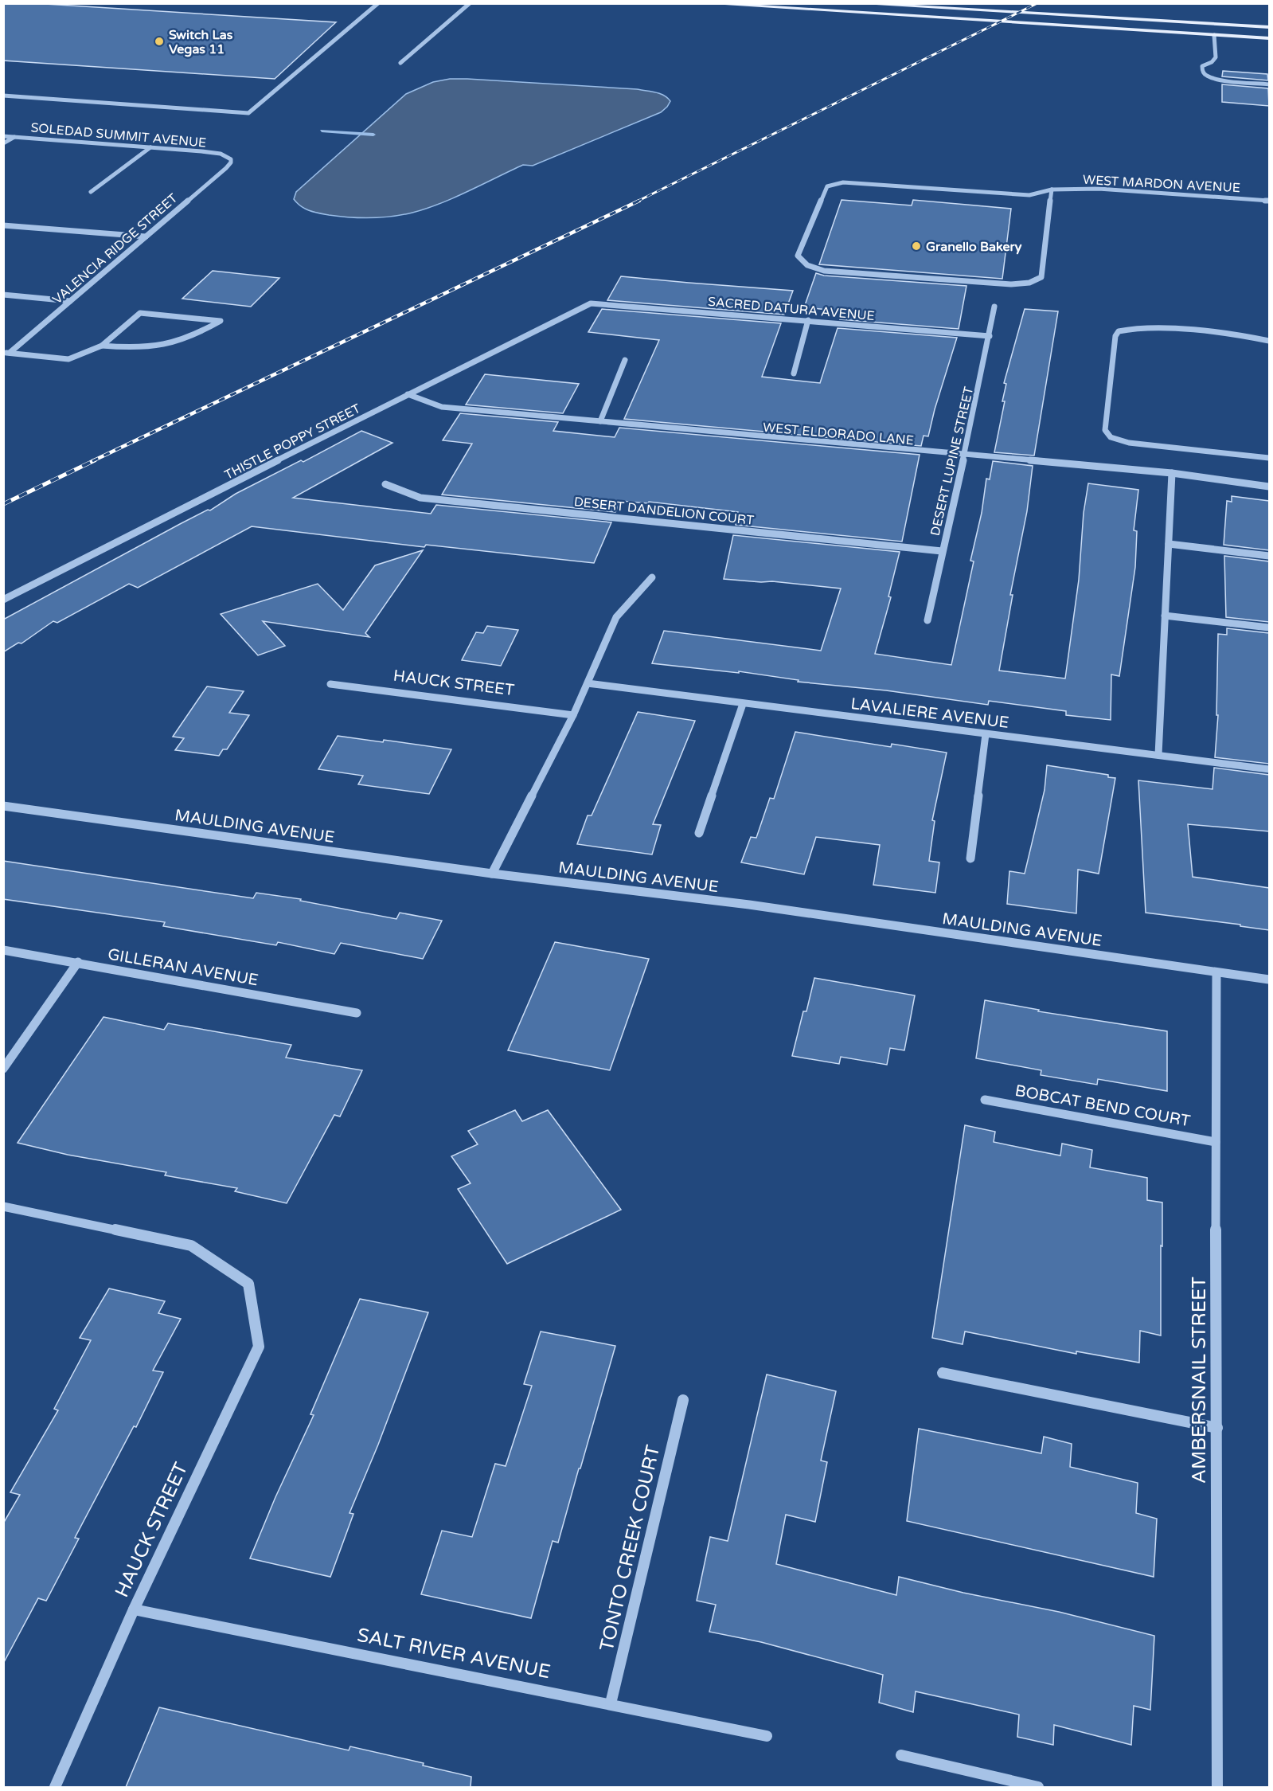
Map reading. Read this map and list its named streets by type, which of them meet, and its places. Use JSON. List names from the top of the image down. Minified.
{"streets":{"street":["SOLEDAD SUMMIT AVENUE","WEST MARDON AVENUE","VALENCIA RIDGE STREET","SACRED DATURA AVENUE","WEST ELDORADO LANE","THISTLE POPPY STREET","DESERT LUPINE STREET","DESERT DANDELION COURT","HAUCK STREET","LAVALIERE AVENUE","MAULDING AVENUE","GILLERAN AVENUE","BOBCAT BEND COURT","AMBERSNAIL STREET","TONTO CREEK COURT","SALT RIVER AVENUE"]},"crossings":[["SOLEDAD SUMMIT AVENUE","VALENCIA RIDGE STREET"],["SACRED DATURA AVENUE","THISTLE POPPY STREET"],["SACRED DATURA AVENUE","DESERT LUPINE STREET"],["WEST ELDORADO LANE","THISTLE POPPY STREET"],["WEST ELDORADO LANE","DESERT LUPINE STREET"],["DESERT LUPINE STREET","DESERT DANDELION COURT"],["HAUCK STREET","SALT RIVER AVENUE"],["MAULDING AVENUE","AMBERSNAIL STREET"],["BOBCAT BEND COURT","AMBERSNAIL STREET"],["TONTO CREEK COURT","SALT RIVER AVENUE"]],"places":["Switch Las Vegas 11","Granello Bakery"]}
